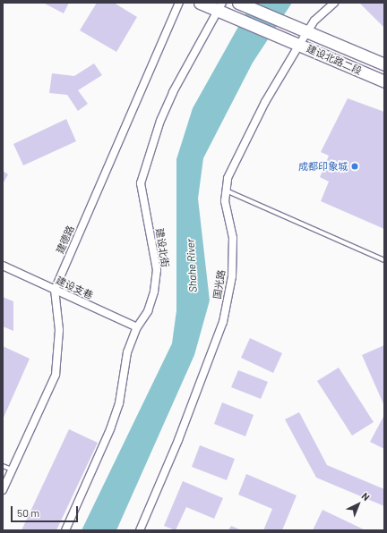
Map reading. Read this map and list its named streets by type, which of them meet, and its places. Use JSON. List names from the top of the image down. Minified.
{"streets":{"main road":["建设北路二段"],"street":["建德路","建设北街","国光路","建设支巷"]},"crossings":[["建设北路二段","建设北街"],["建设北路二段","国光路"],["建德路","建设支巷"],["建设北街","建设支巷"]],"water":["Shahe River"],"places":["成都印象城"],"scale_bar":"50 m","north":"top right"}
